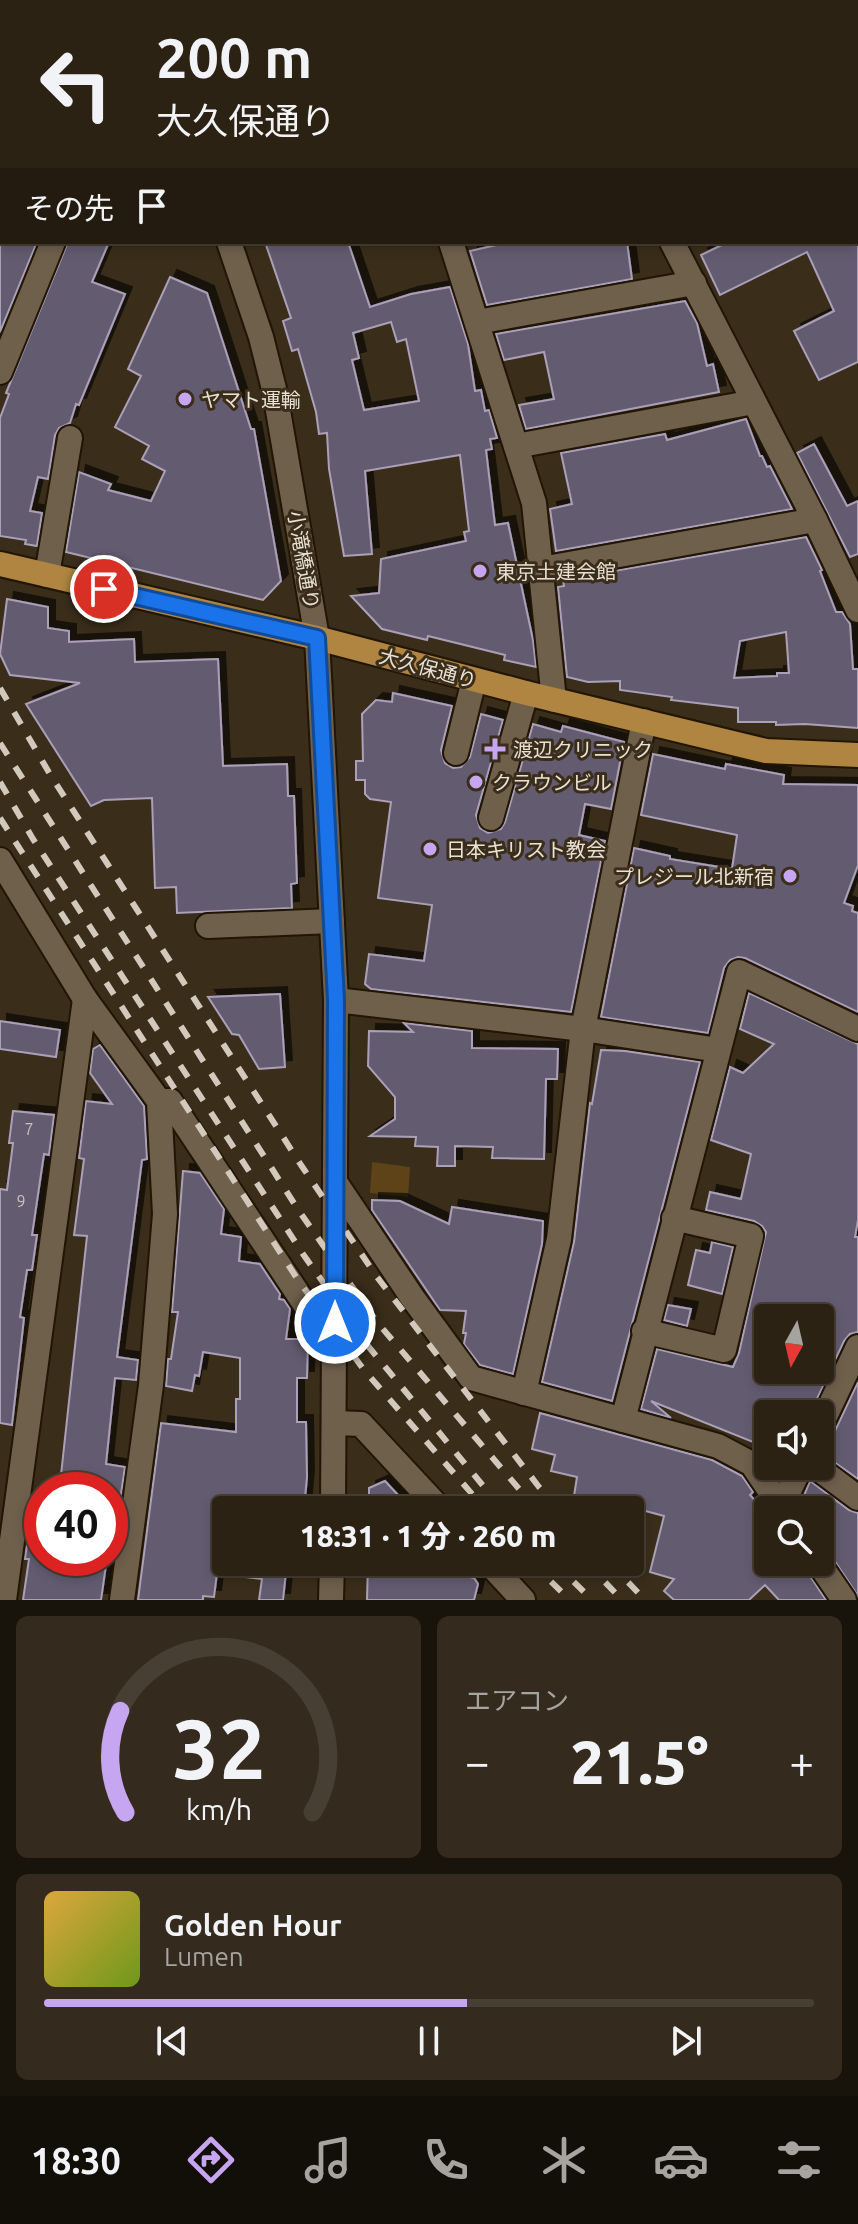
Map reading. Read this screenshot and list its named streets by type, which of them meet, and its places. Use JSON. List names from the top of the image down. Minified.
{"streets":{"main road":["大久保通り"],"street":["小滝橋通り"]},"crossings":[["小滝橋通り","大久保通り"]],"places":{"other":["ヤマト運輸","東京土建会館","クラウンビル","日本キリスト教会","プレジール北新宿"],"health":["渡辺クリニック"]},"house_numbers":["7","9"],"north":"bottom","page":{"turn":["200 m","大久保通り"],"then":"その先","limit":"40","trip":"18:31 · 1 分 · 260 m","tile":"エアコン","heat":["−","21.5°","+"],"song":["Golden Hour","Lumen"],"tabs":"18:30","gauge":["32","km/h"]}}
